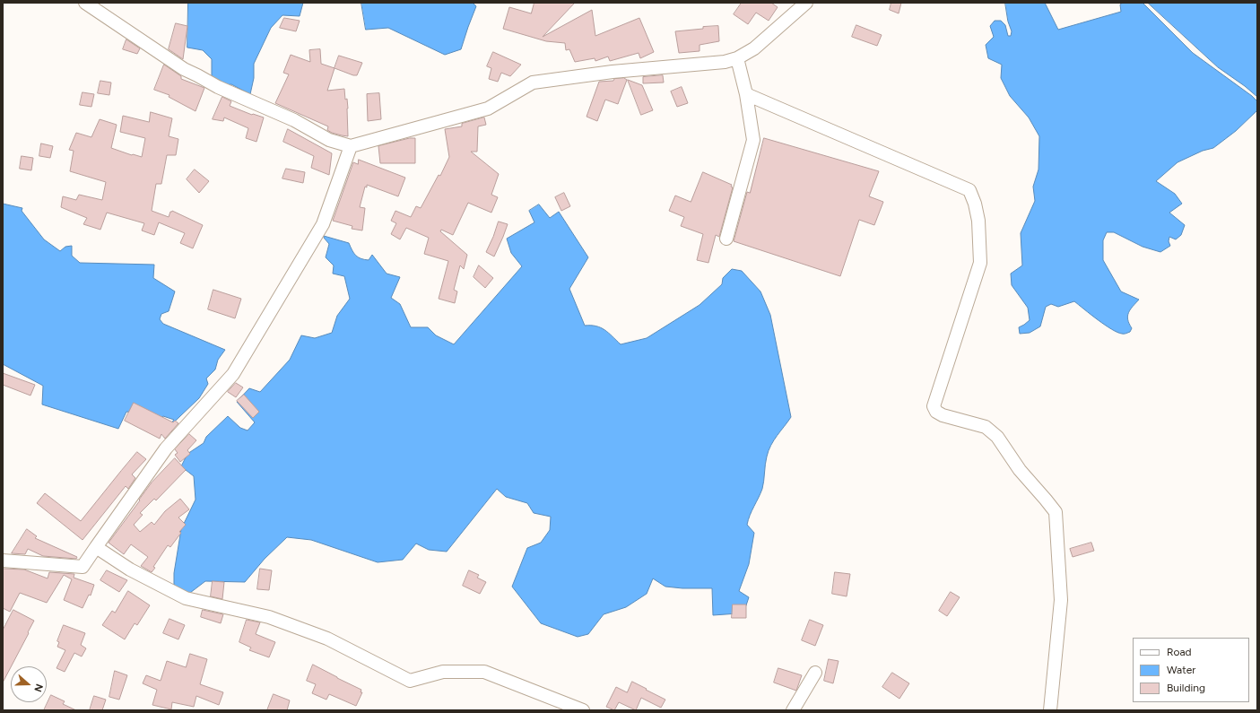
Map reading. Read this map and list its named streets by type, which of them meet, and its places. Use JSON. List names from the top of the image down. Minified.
{"legend":["Road","Water","Building"],"north":"right"}
